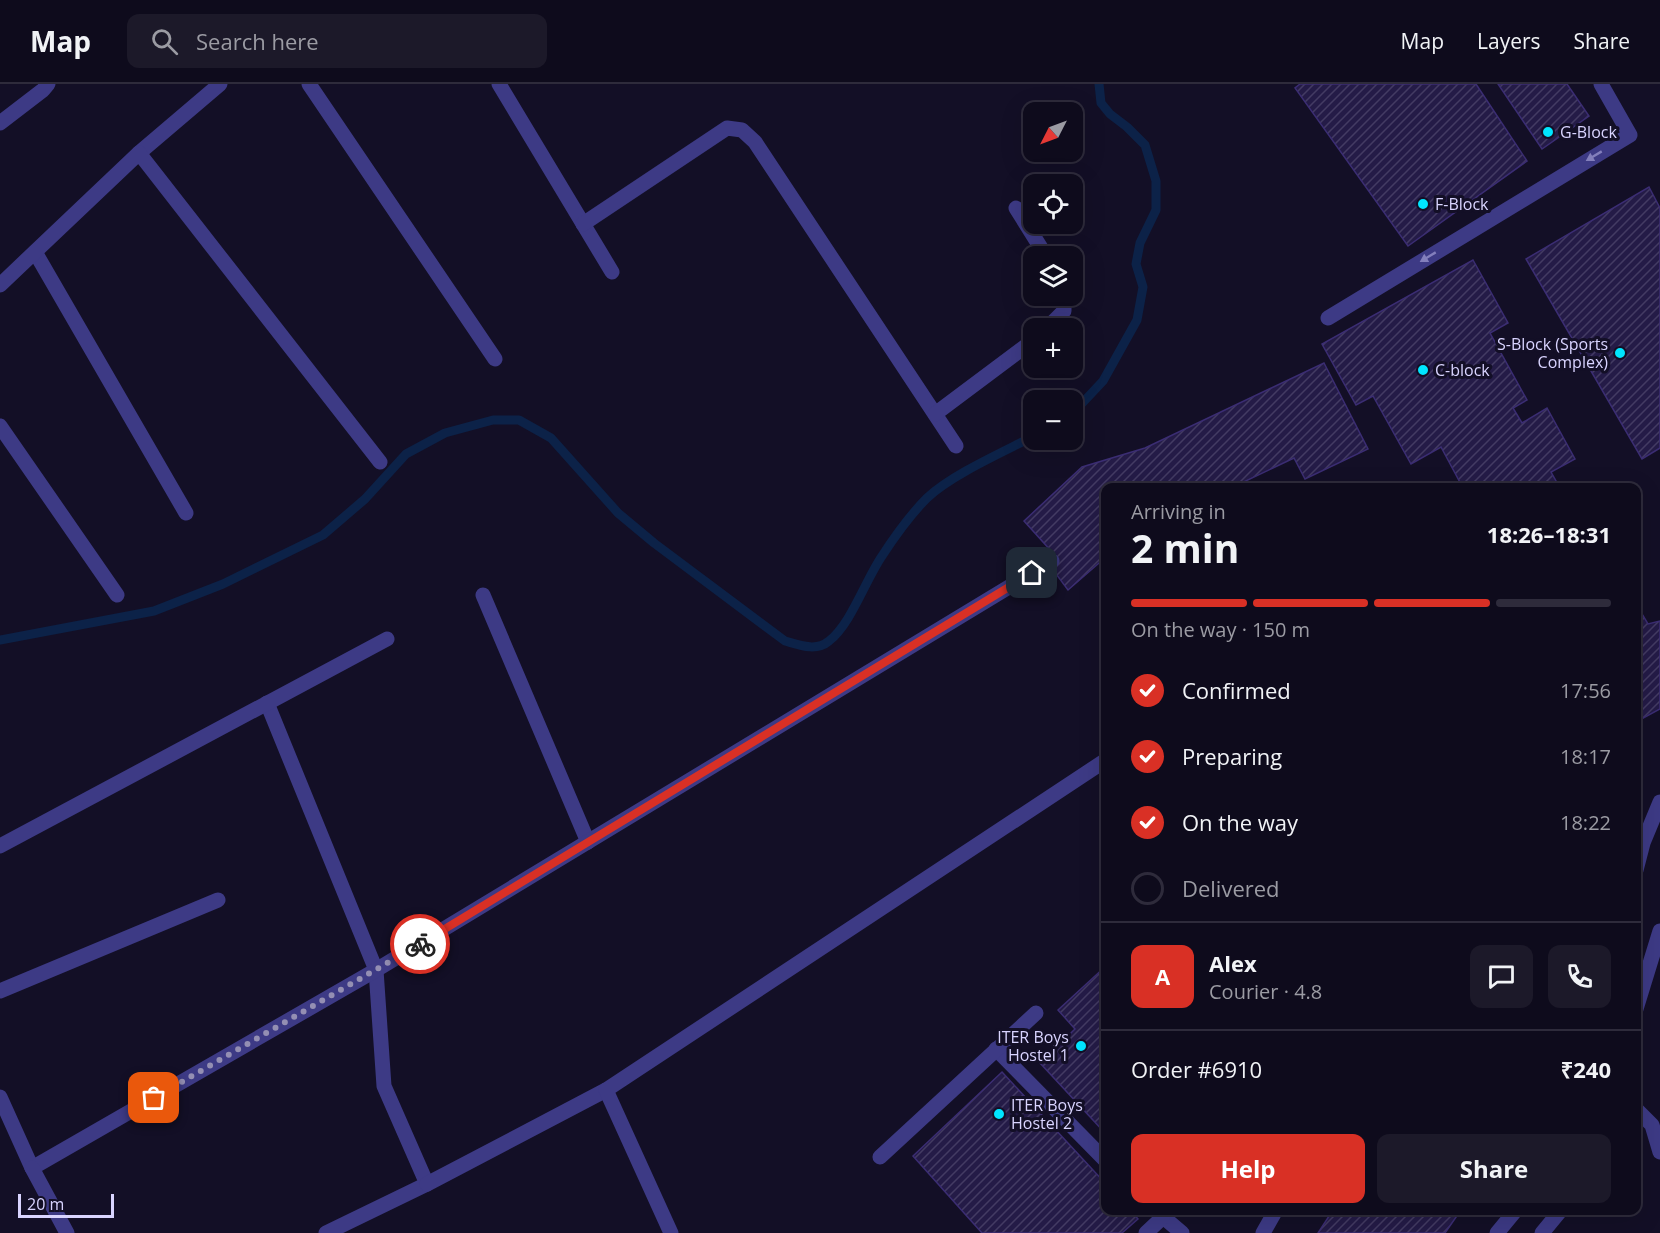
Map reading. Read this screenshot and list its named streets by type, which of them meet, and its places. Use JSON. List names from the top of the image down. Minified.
{"places":["G-Block","F-Block","S-Block (Sports Complex)","C-block","ITER Boys Hostel 1","ITER Boys Hostel 2"],"scale_bar":"20 m","north":"bottom left","page":{"header":"Map","search":"Search here","nav":["Map","Layers","Share"],"map_buttons":["+","−"],"heading":["2 min","Arriving in","18:26–18:31"],"panel":["Alex","Courier · 4.8","Order #6910","₹240"],"bar":"On the way · 150 m","list":[["Confirmed","17:56"],["Preparing","18:17"],["On the way","18:22"],"Delivered"],"round":"A","buttons":["Help","Share"],"scale":"20 m"}}
